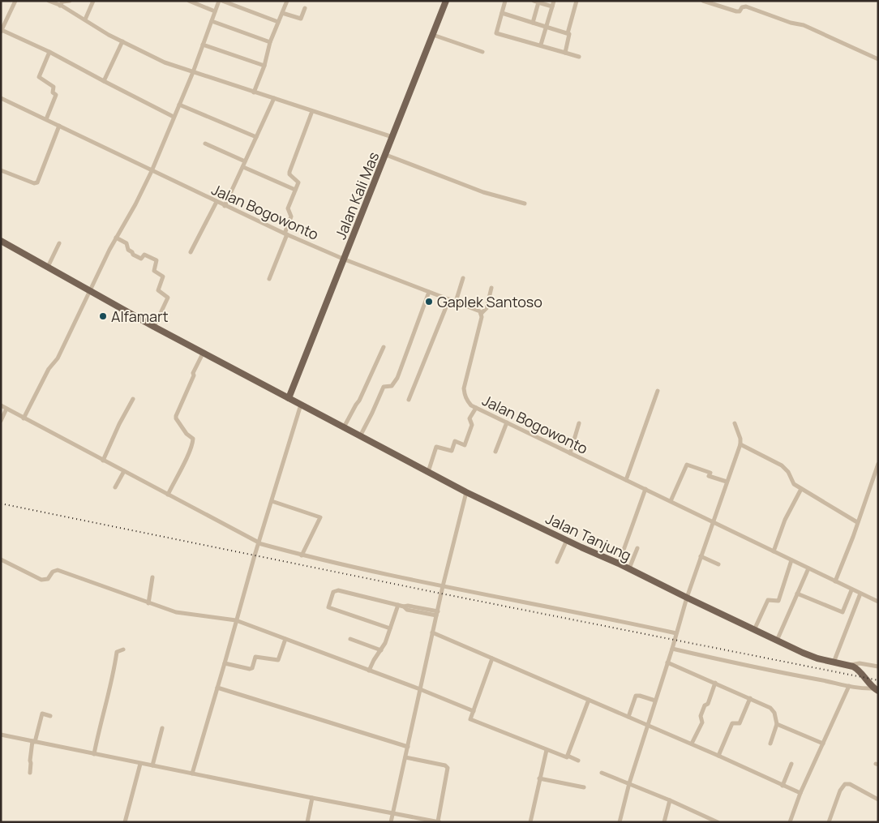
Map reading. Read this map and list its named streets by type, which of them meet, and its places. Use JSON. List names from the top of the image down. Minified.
{"streets":{"main road":["Jalan Kali Mas","Jalan Tanjung"],"street":["Jalan Bogowonto"]},"crossings":[["Jalan Kali Mas","Jalan Bogowonto"],["Jalan Kali Mas","Jalan Tanjung"]],"places":["Gaplek Santoso","Alfamart"]}
